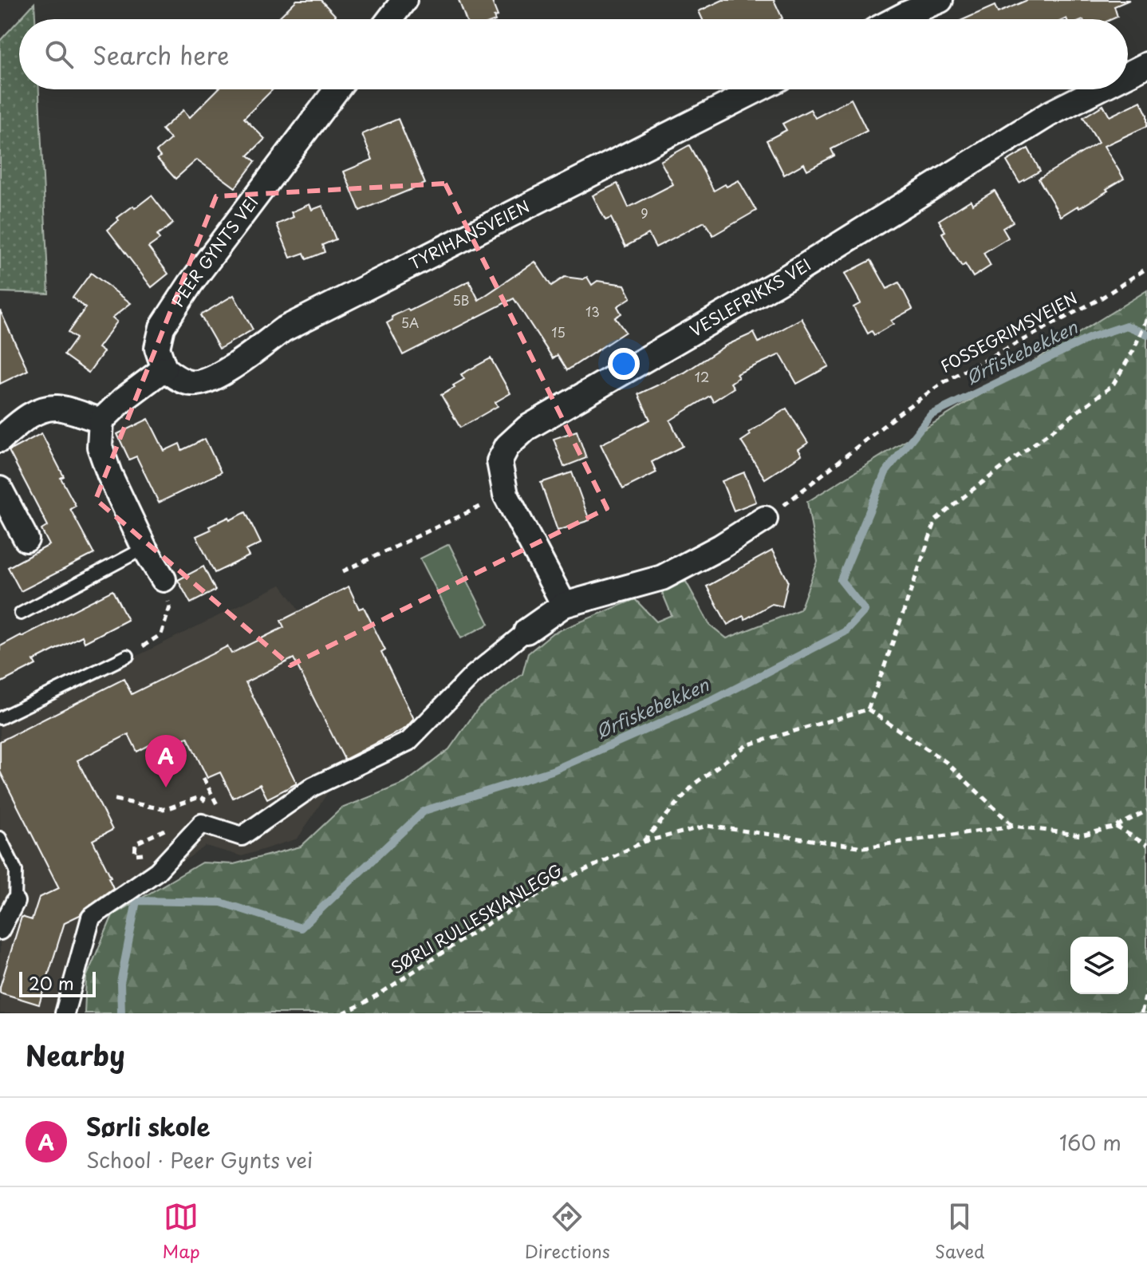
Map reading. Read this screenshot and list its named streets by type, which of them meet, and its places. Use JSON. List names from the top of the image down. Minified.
{"streets":{"street":["TYRIHANSVEIEN","PEER GYNTS VEI","VESLEFRIKKS VEI"],"path":["FOSSEGRIMSVEIEN","SØRLI RULLESKIANLEGG"]},"crossings":[["TYRIHANSVEIEN","PEER GYNTS VEI"]],"water":["Ørfiskebekken"],"house_numbers":["9","5B","13","5A","15","12"],"scale_bar":"20 m","page":{"search":"Search here","pins":"A","scale":"20 m","heading":"Nearby","list":[{"mark":"A","name":"Sørli skole","note":"School · Peer Gynts vei","value":"160 m"}],"nav":["Map","Directions","Saved"]}}
